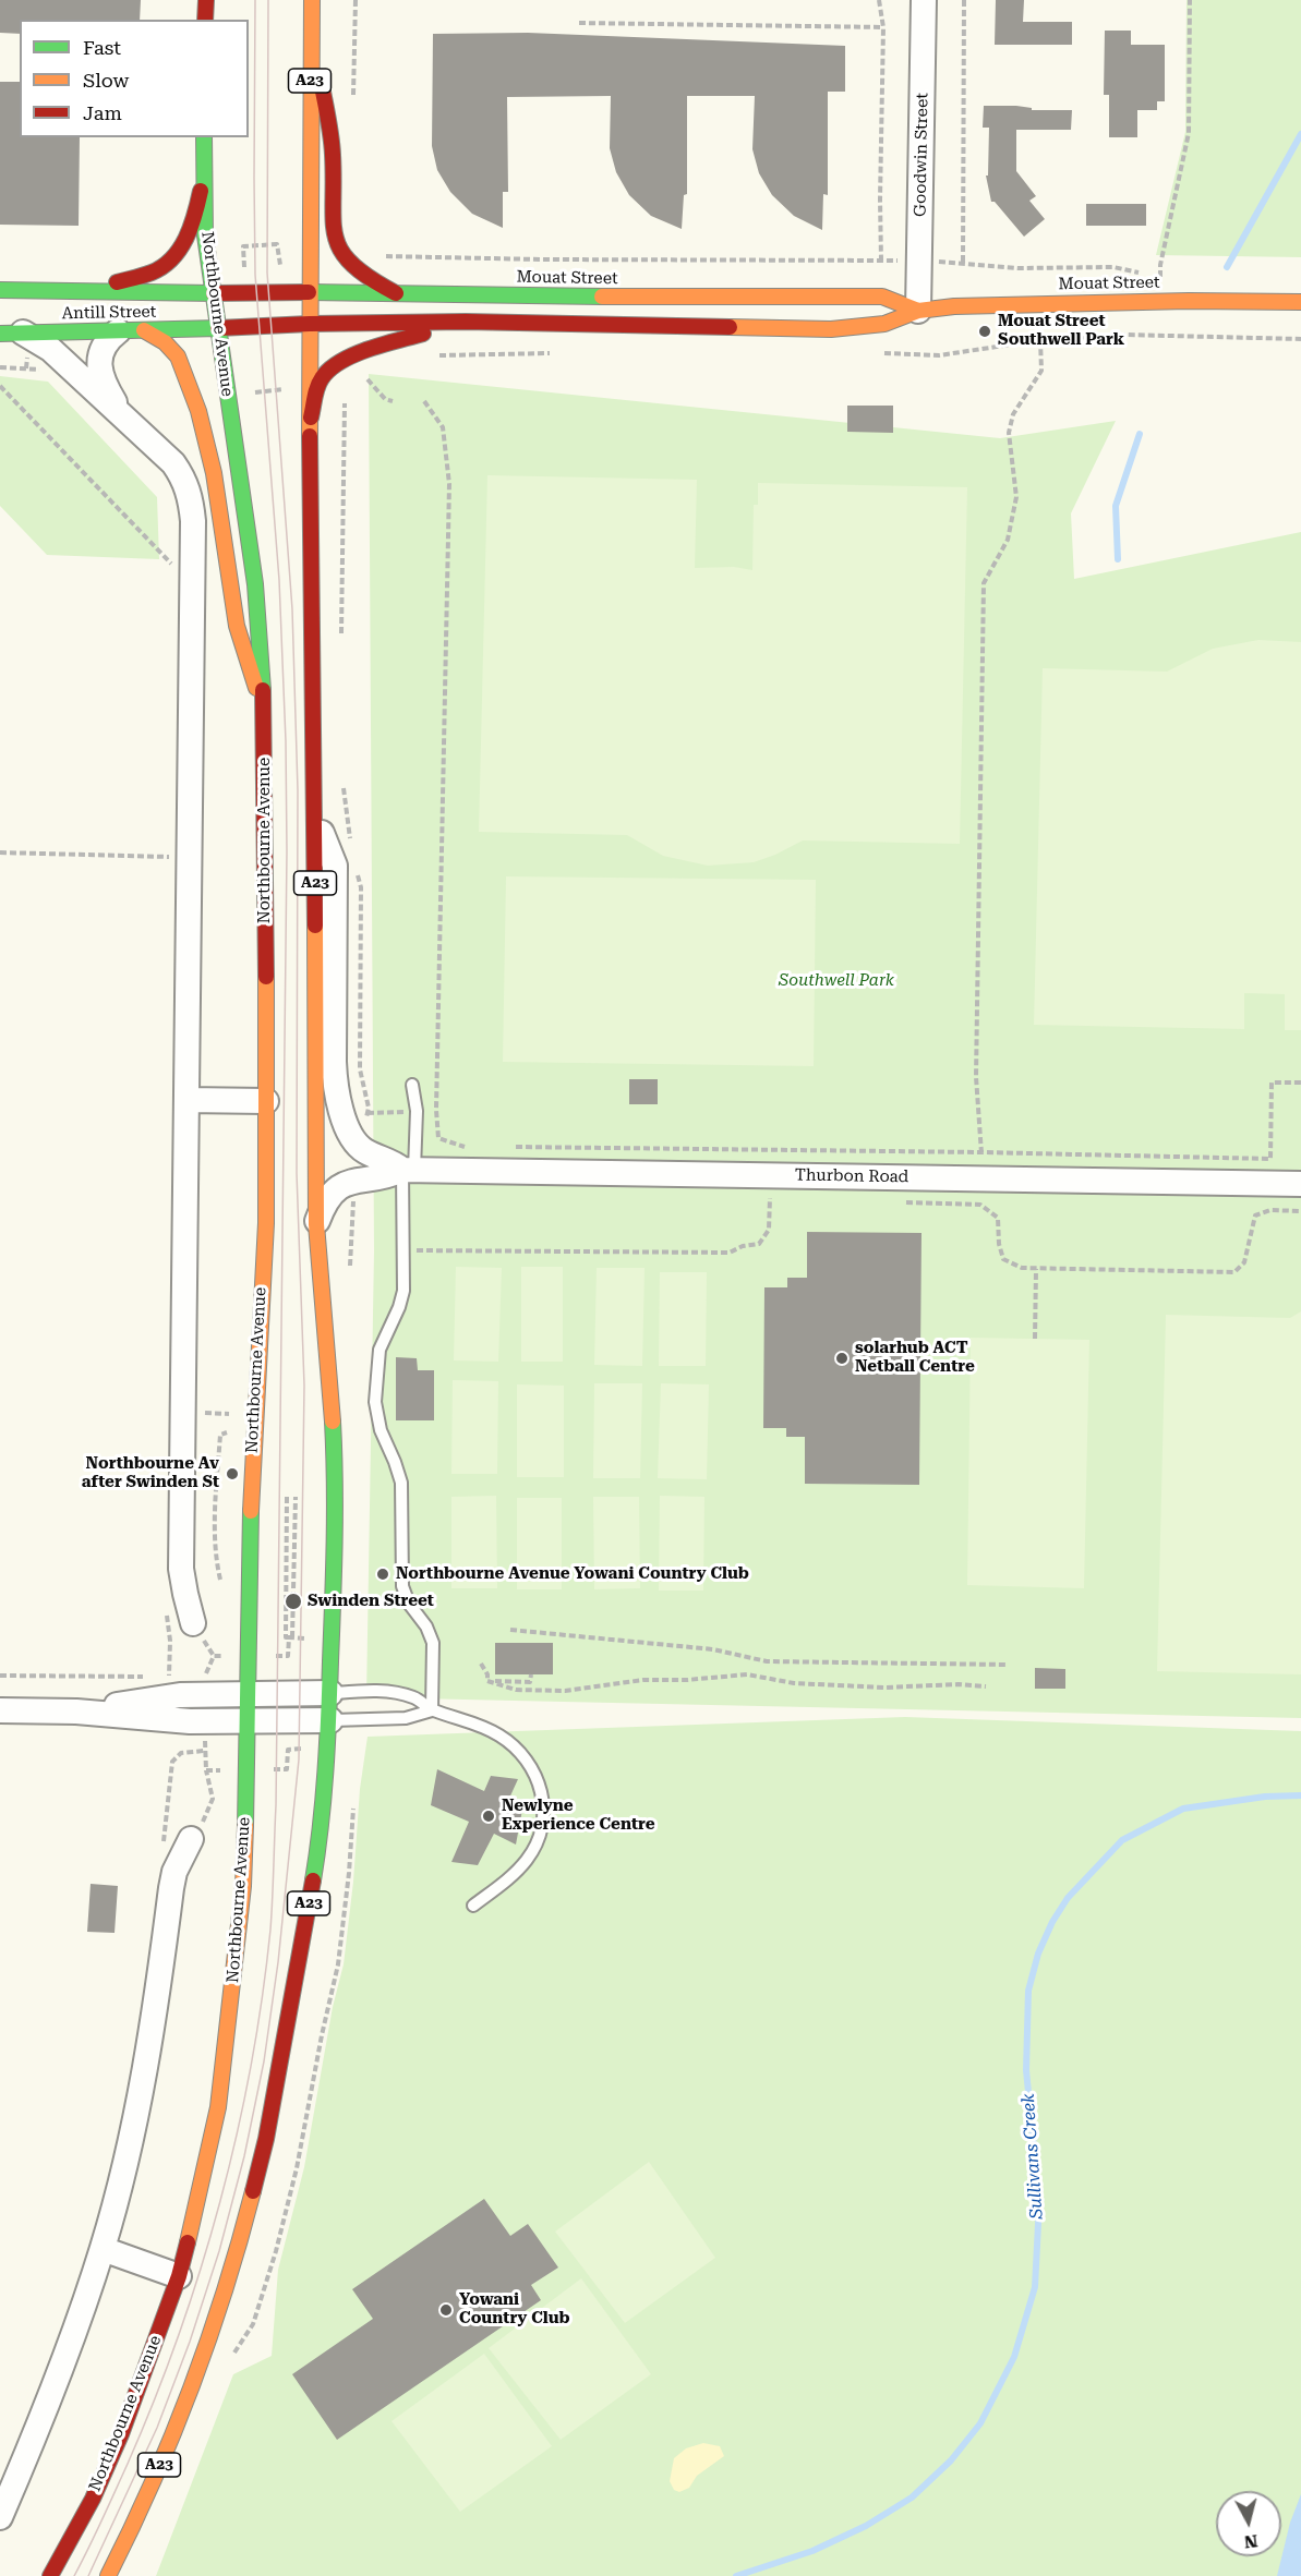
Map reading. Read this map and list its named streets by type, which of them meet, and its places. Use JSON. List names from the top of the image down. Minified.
{"streets":{"main road":["A23","Mouat Street","Antill Street","Northbourne Avenue"],"street":["Goodwin Street","Thurbon Road"]},"crossings":[["A23","Mouat Street"],["A23","Thurbon Road"],["Goodwin Street","Mouat Street"],["Mouat Street","Antill Street"],["Mouat Street","Northbourne Avenue"],["Antill Street","Northbourne Avenue"]],"water":["Sullivans Creek"],"parks":["Southwell Park"],"places":["Mouat Street Southwell Park","solarhub ACT Netball Centre","Northbourne Av after Swinden St","Northbourne Avenue Yowani Country Club","Swinden Street","Newlyne Experience Centre","Yowani Country Club"],"legend":["Fast","Slow","Jam"],"north":"bottom"}
